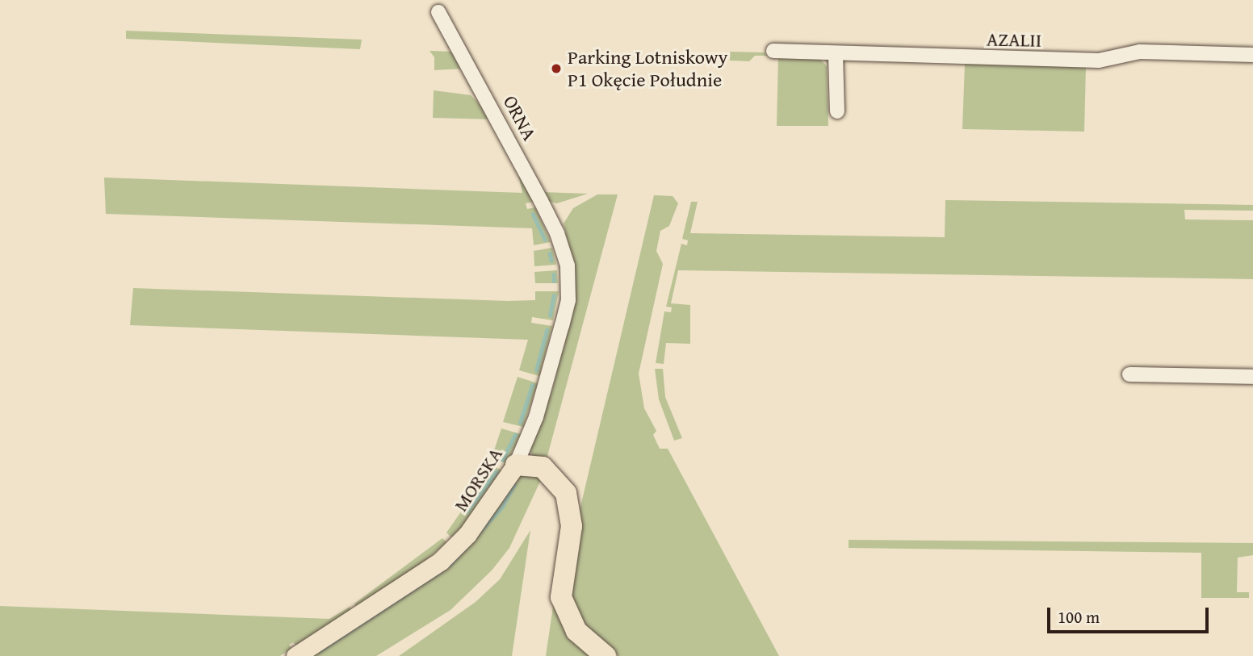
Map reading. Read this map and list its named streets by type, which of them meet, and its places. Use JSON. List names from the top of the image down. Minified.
{"streets":{"main road":["MORSKA"],"street":["AZALII","ORNA"]},"crossings":[["ORNA","MORSKA"]],"places":["Parking Lotniskowy P1 Okęcie Południe"],"scale_bar":"100 m"}
